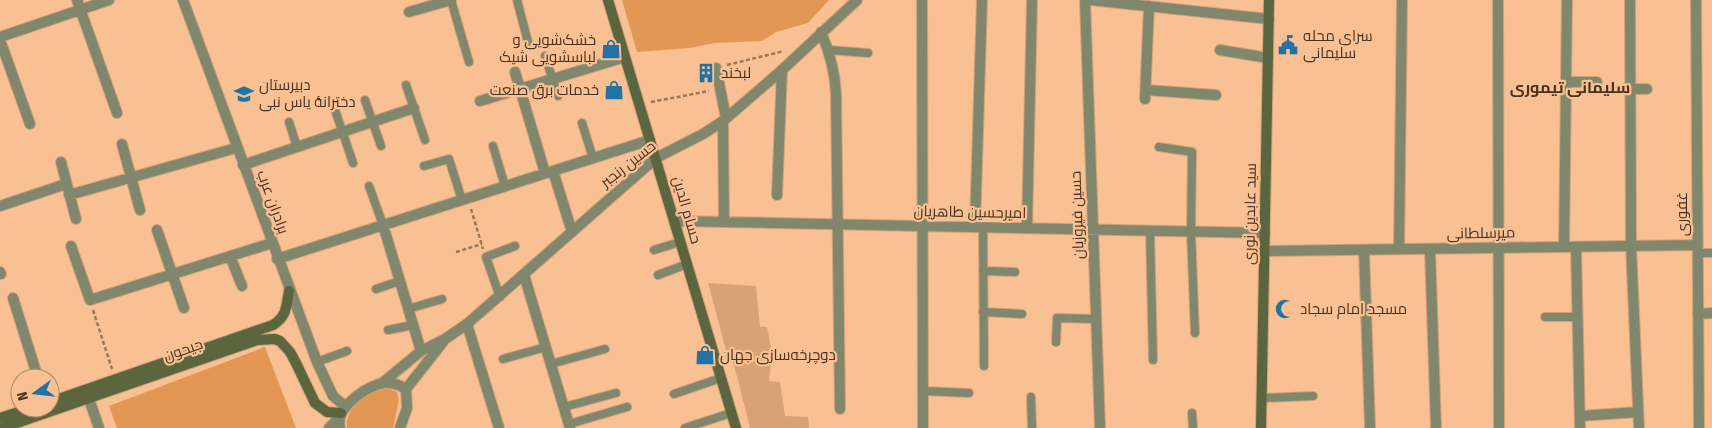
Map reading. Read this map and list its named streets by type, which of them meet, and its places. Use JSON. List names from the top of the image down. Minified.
{"streets":{"main road":["حسام الدین","سید عابدین نوری","جیحون"],"street":["حسین رنجبر","برادران عرب","امیرحسین طاهریان","غفوری","حسین فیروزیان","میرسلطانی"]},"crossings":[["حسین رنجبر","برادران عرب"],["حسین رنجبر","حسام الدین"],["حسین رنجبر","جیحون"],["برادران عرب","جیحون"],["حسام الدین","امیرحسین طاهریان"],["امیرحسین طاهریان","سید عابدین نوری"],["امیرحسین طاهریان","حسین فیروزیان"],["سید عابدین نوری","میرسلطانی"],["غفوری","میرسلطانی"]],"districts":["سلیمانی تیموری"],"places":{"public building":["سرای محله سلیمانی"],"shop":["خشک‌شویی و لباسشویی شیک","خدمات برق صنعت","دوچرخه‌سازی جهان"],"building":["لبخند"],"school or university":["دبیرستان دخترانهٔ یاس نبی"],"mosque":["مسجد امام سجاد"]},"north":"left"}
